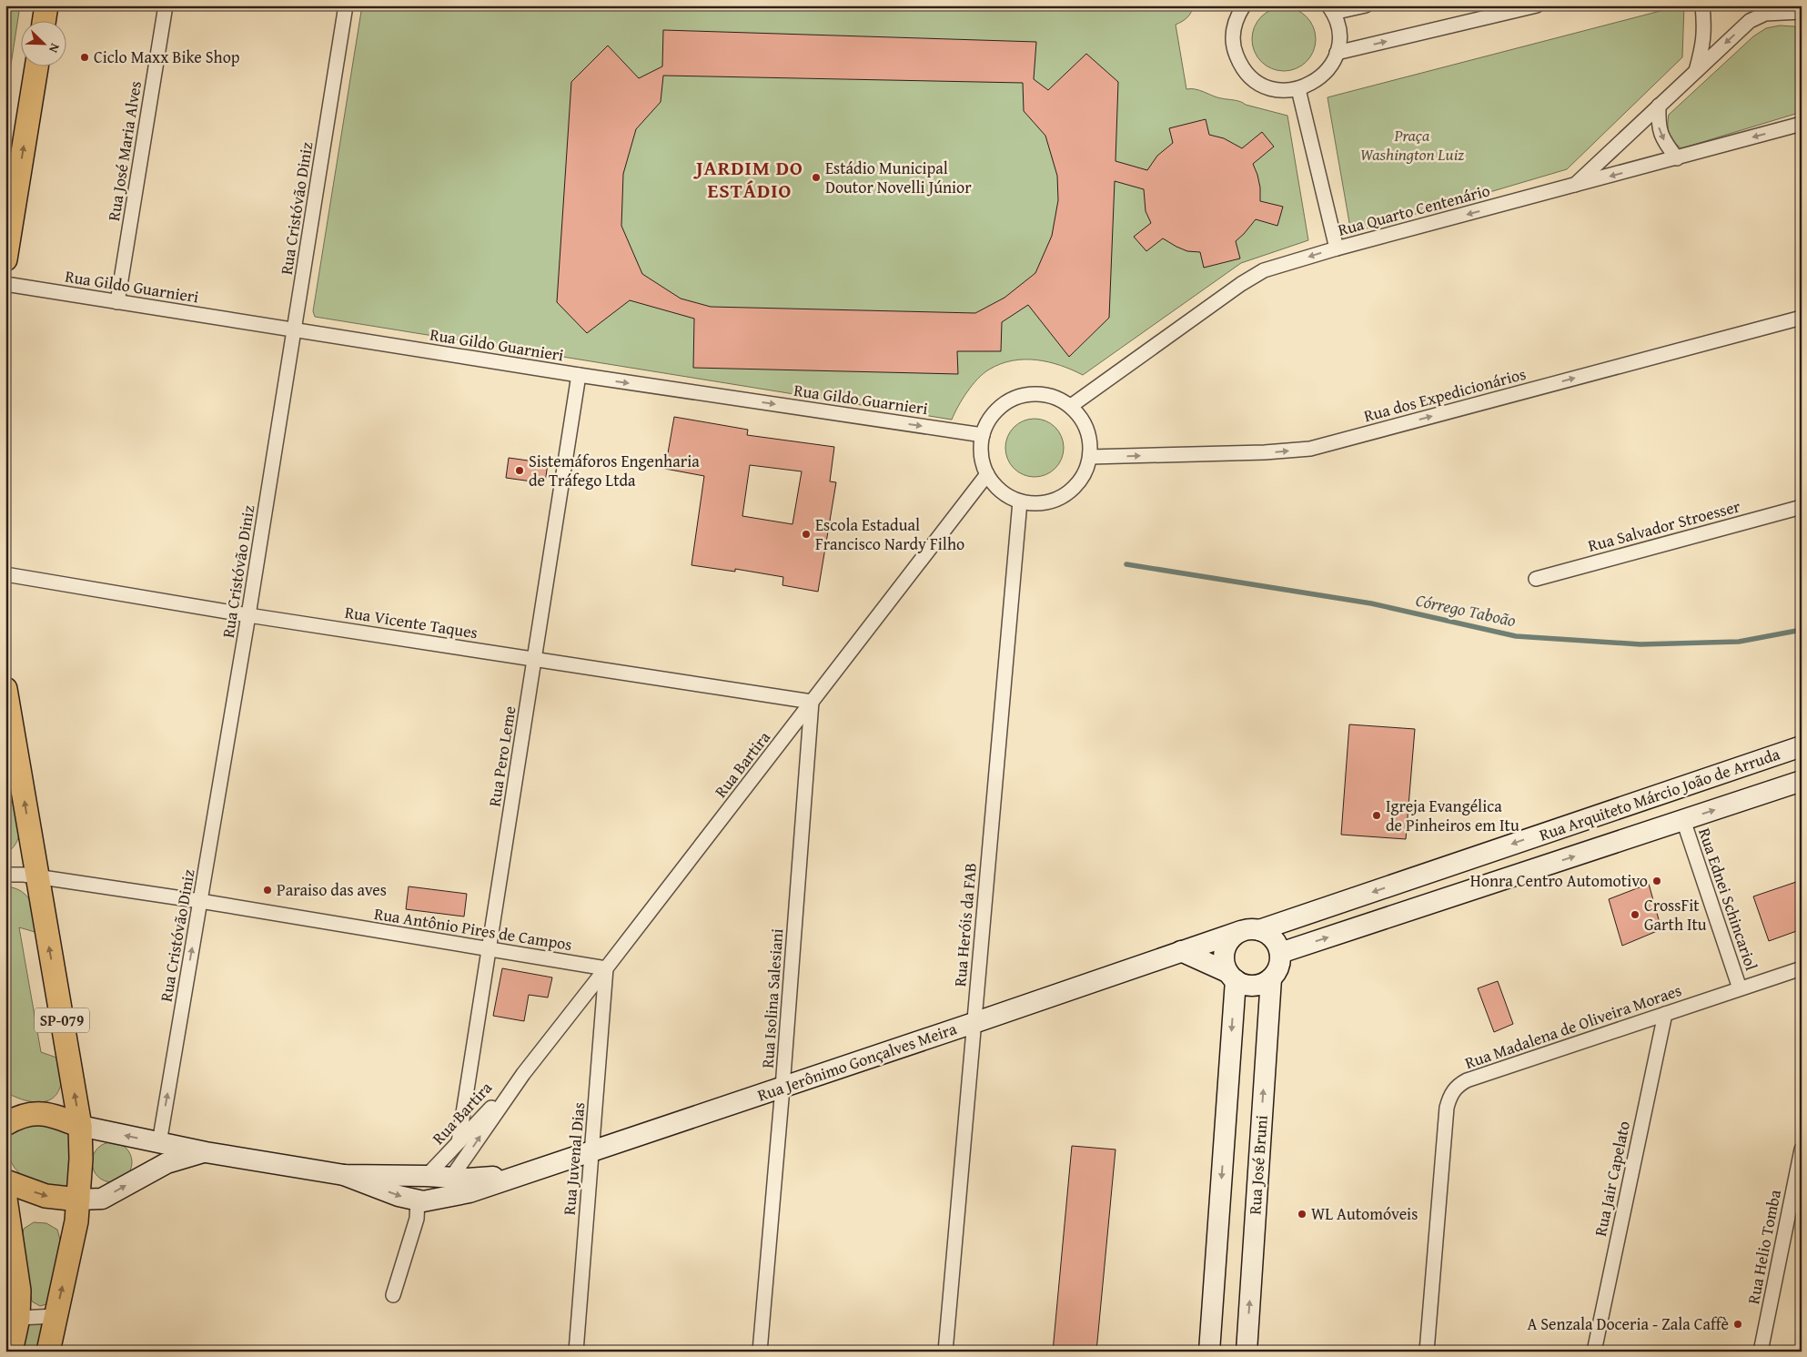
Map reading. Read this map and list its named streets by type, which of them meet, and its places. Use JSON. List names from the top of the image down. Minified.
{"streets":{"main road":["SP-079"],"street":["Rua José Maria Alves","Rua Cristóvão Diniz","Rua Quarto Centenário","Rua Gildo Guarnieri","Rua dos Expedicionários","Rua Salvador Stroesser","Rua Vicente Taques","Rua Pero Leme","Rua Bartira","Rua Arquiteto Márcio João de Arruda","Rua Ednei Schincariol","Rua Heróis da FAB","Rua Antônio Pires de Campos","Rua Isolina Salesiani","Rua Madalena de Oliveira Moraes","Rua Jerônimo Gonçalves Meira","Rua Juvenal Dias","Rua José Bruni","Rua Jair Capelato","Rua Helio Tomba"]},"crossings":[["Rua José Maria Alves","Rua Gildo Guarnieri"],["Rua Cristóvão Diniz","Rua Gildo Guarnieri"],["Rua Cristóvão Diniz","Rua Vicente Taques"],["Rua Cristóvão Diniz","Rua Antônio Pires de Campos"],["Rua Cristóvão Diniz","Rua Jerônimo Gonçalves Meira"],["Rua Quarto Centenário","Rua Gildo Guarnieri"],["Rua Quarto Centenário","Rua dos Expedicionários"],["Rua Quarto Centenário","Rua Bartira"],["Rua Quarto Centenário","Rua Heróis da FAB"],["Rua Gildo Guarnieri","Rua dos Expedicionários"],["Rua Gildo Guarnieri","Rua Pero Leme"],["Rua Gildo Guarnieri","Rua Bartira"],["Rua Gildo Guarnieri","Rua Heróis da FAB"],["Rua dos Expedicionários","Rua Bartira"],["Rua dos Expedicionários","Rua Heróis da FAB"],["Rua Vicente Taques","Rua Pero Leme"],["Rua Vicente Taques","Rua Bartira"],["Rua Vicente Taques","Rua Isolina Salesiani"],["Rua Pero Leme","Rua Bartira"],["Rua Pero Leme","Rua Antônio Pires de Campos"],["Rua Bartira","Rua Heróis da FAB"],["Rua Bartira","Rua Antônio Pires de Campos"],["Rua Bartira","Rua Isolina Salesiani"],["Rua Bartira","Rua Jerônimo Gonçalves Meira"],["Rua Bartira","Rua Juvenal Dias"],["Rua Arquiteto Márcio João de Arruda","Rua Ednei Schincariol"],["Rua Arquiteto Márcio João de Arruda","Rua Jerônimo Gonçalves Meira"],["Rua Arquiteto Márcio João de Arruda","Rua José Bruni"],["Rua Ednei Schincariol","Rua Madalena de Oliveira Moraes"],["Rua Heróis da FAB","Rua Jerônimo Gonçalves Meira"],["Rua Antônio Pires de Campos","SP-079"],["Rua Antônio Pires de Campos","Rua Juvenal Dias"],["Rua Isolina Salesiani","Rua Jerônimo Gonçalves Meira"],["SP-079","Rua Jerônimo Gonçalves Meira"],["Rua Madalena de Oliveira Moraes","Rua Jair Capelato"],["Rua Jerônimo Gonçalves Meira","Rua Juvenal Dias"],["Rua Jerônimo Gonçalves Meira","Rua José Bruni"]],"one_way":["Rua Gildo Guarnieri","Rua dos Expedicionários"],"districts":["JARDIM DO ESTÁDIO"],"water":["Córrego Taboão"],"parks":["Praça Washington Luiz"],"places":["Ciclo Maxx Bike Shop","Estádio Municipal Doutor Novelli Júnior","Sistemáforos Engenharia de Tráfego Ltda","Escola Estadual Francisco Nardy Filho","Igreja Evangélica de Pinheiros em Itu","Honra Centro Automotivo","Paraiso das aves","CrossFit Garth Itu","WL Automóveis","A Senzala Doceria - Zala Caffè"],"north":"bottom right"}
